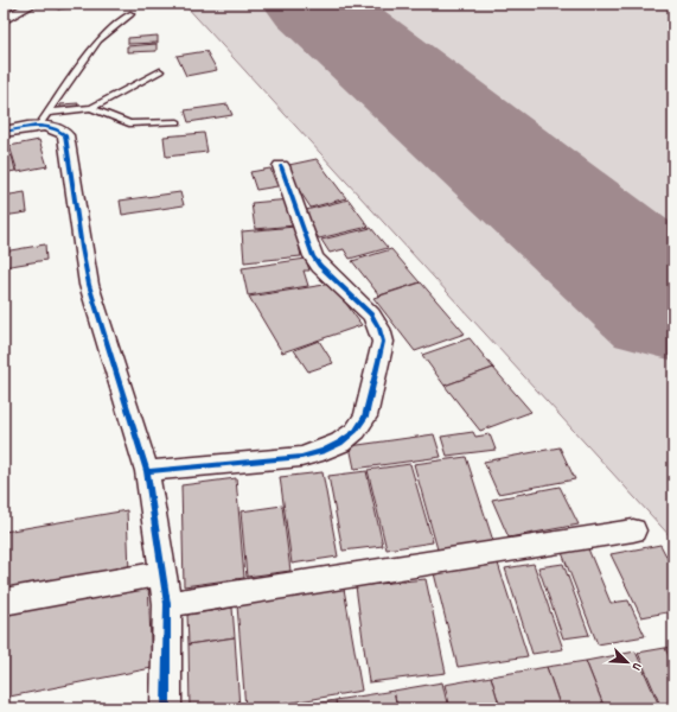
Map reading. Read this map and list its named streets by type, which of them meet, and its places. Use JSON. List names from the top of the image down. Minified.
{"north":"bottom right"}
